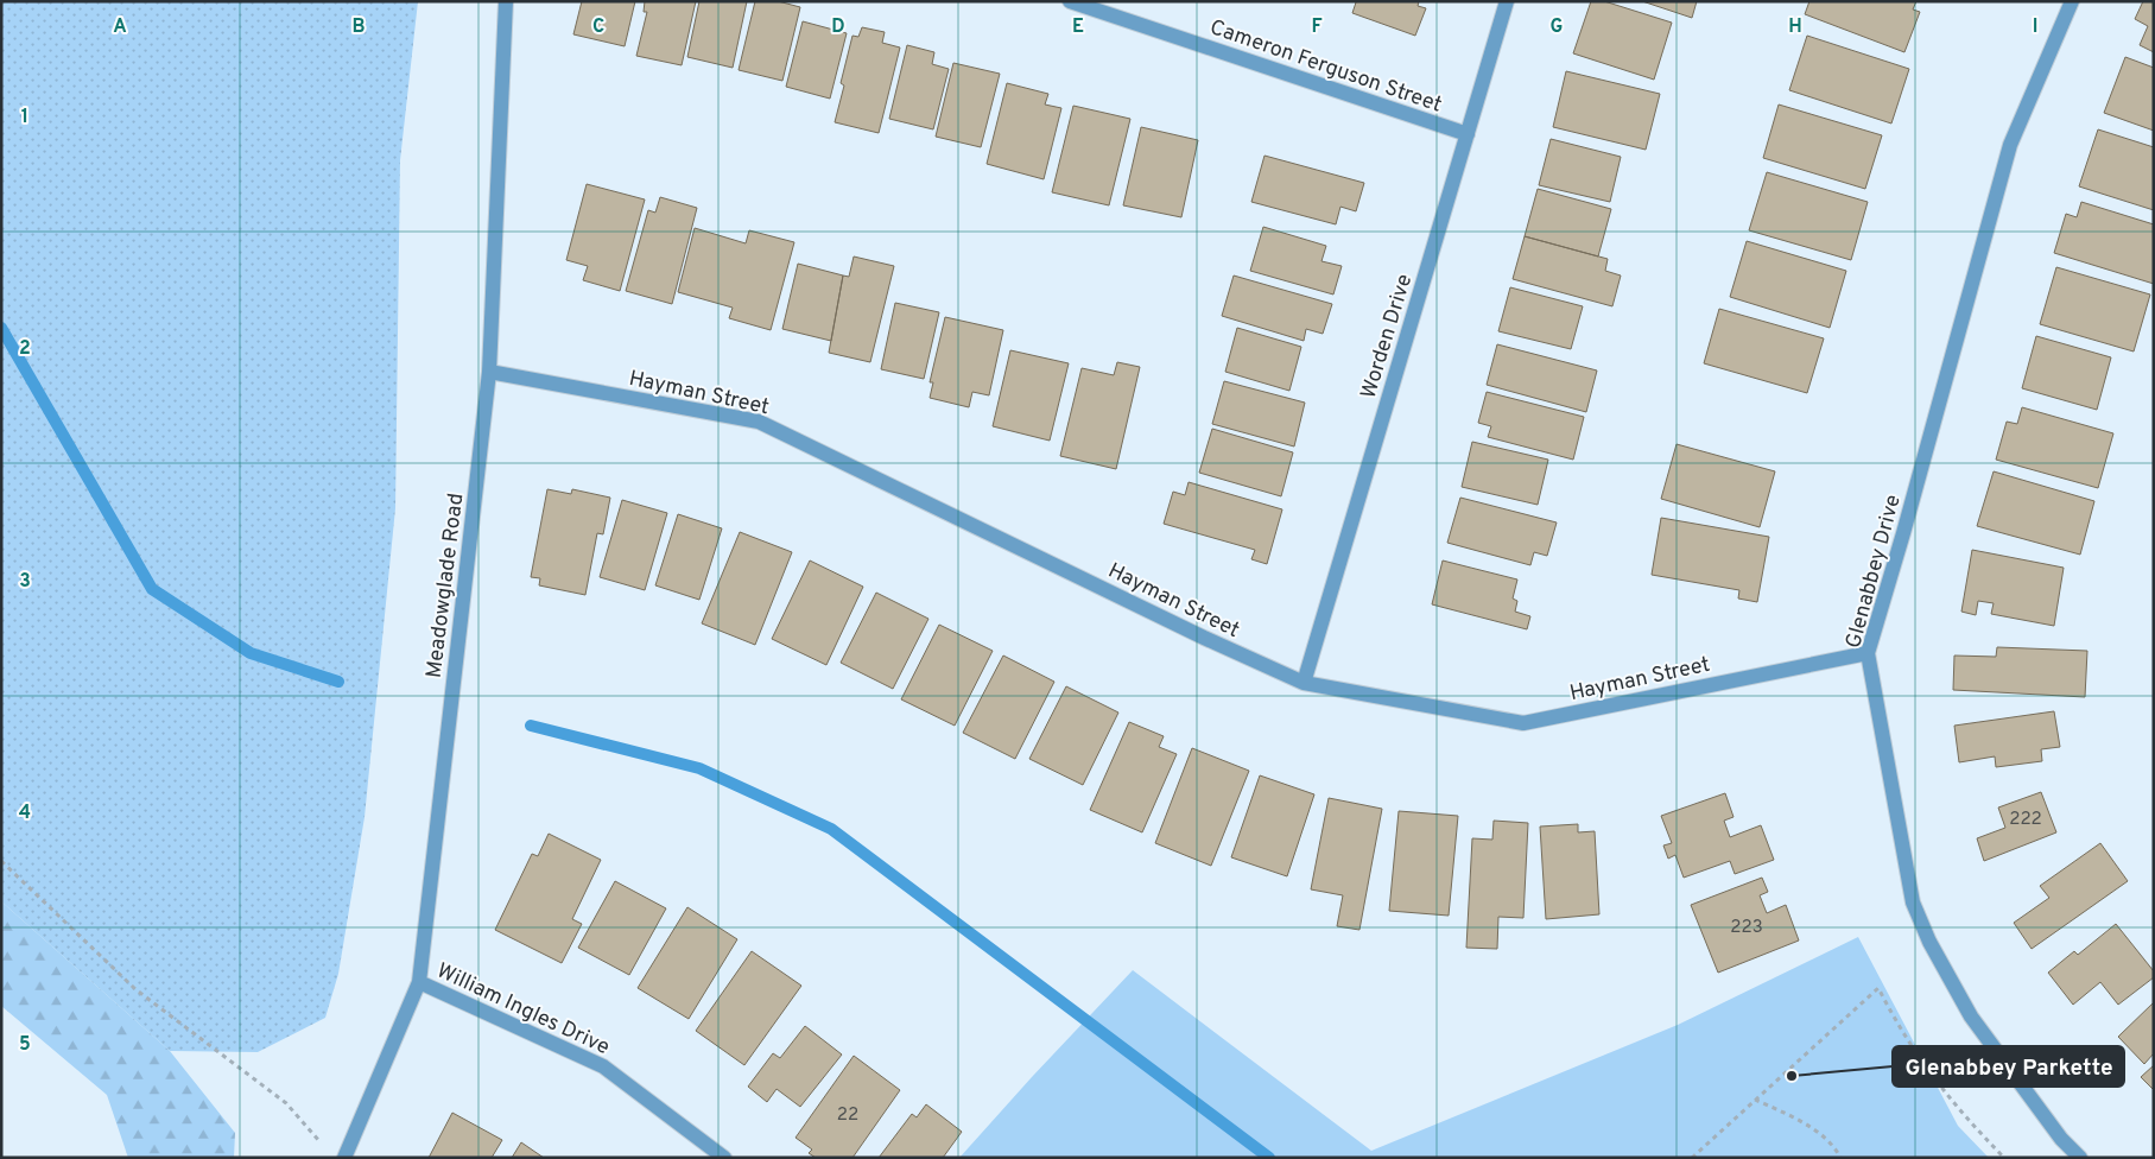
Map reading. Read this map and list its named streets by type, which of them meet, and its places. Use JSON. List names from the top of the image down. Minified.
{"streets":{"street":["Cameron Ferguson Street","Worden Drive","Hayman Street","Glenabbey Drive","Meadowglade Road","William Ingles Drive"]},"crossings":[["Cameron Ferguson Street","Worden Drive"],["Worden Drive","Hayman Street"],["Hayman Street","Glenabbey Drive"],["Hayman Street","Meadowglade Road"],["Meadowglade Road","William Ingles Drive"]],"places":["Glenabbey Parkette"],"house_numbers":["222","223","22"],"grid":{"columns":["A","B","C","D","E","F","G","H","I"],"rows":["1","2","3","4","5"]}}
